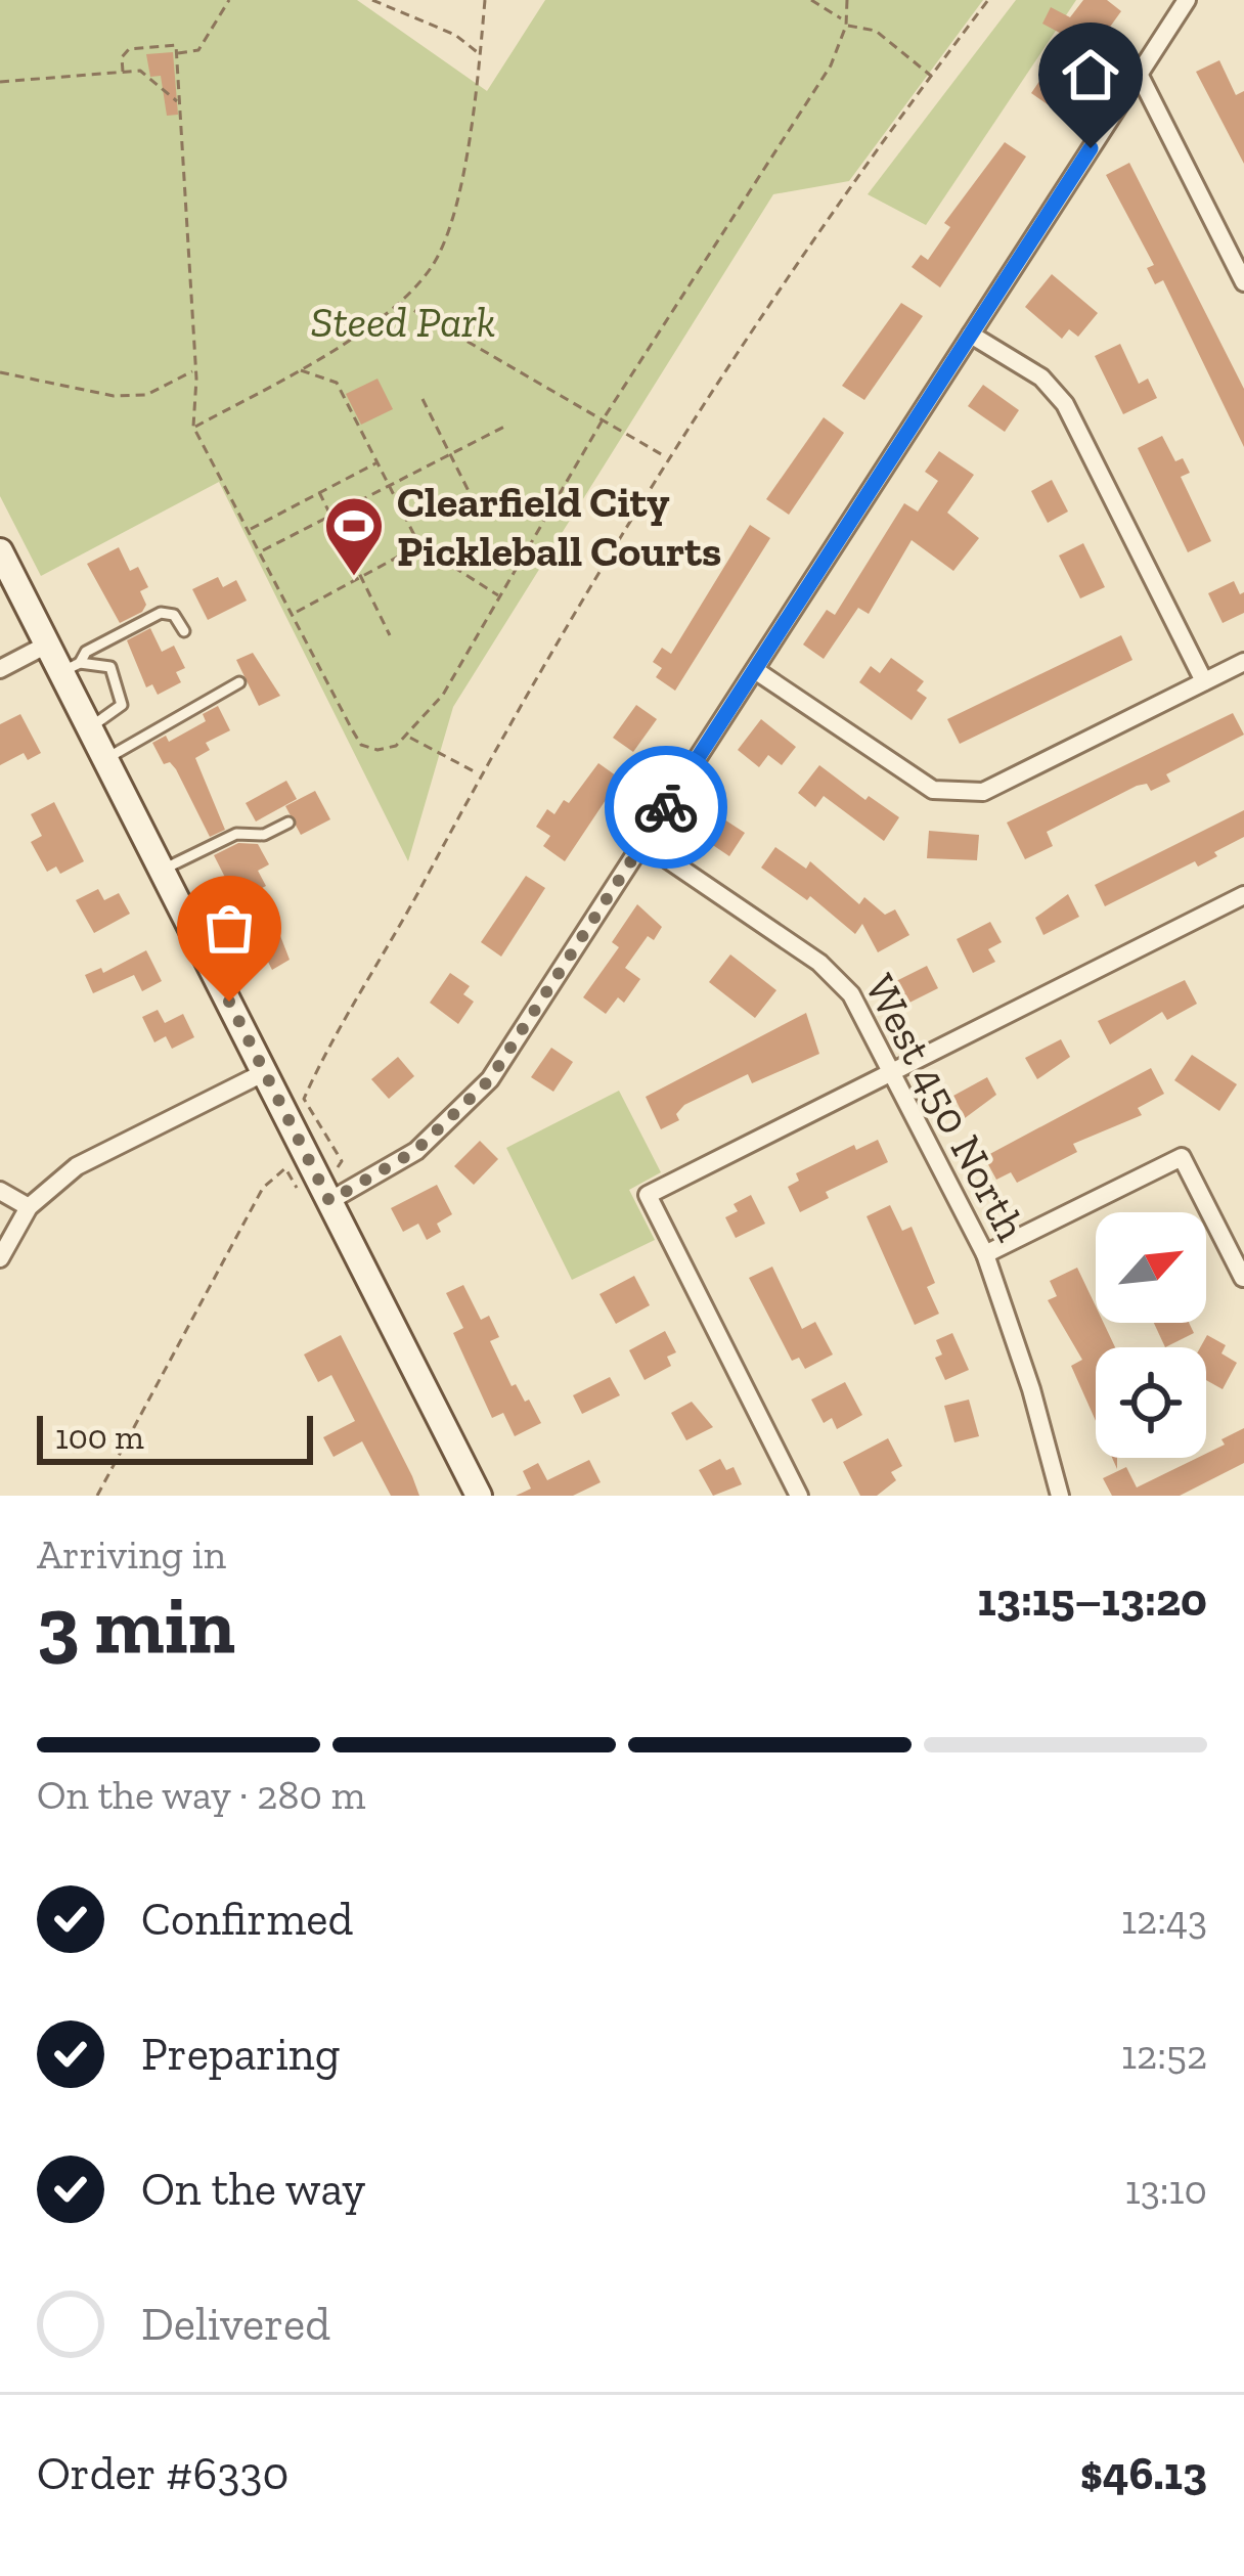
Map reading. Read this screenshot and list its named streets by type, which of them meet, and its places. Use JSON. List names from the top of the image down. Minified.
{"streets":{"street":["West 450 North"]},"parks":["Steed Park"],"places":{"sports":["Clearfield City Pickleball Courts"]},"scale_bar":"100 m","north":"top right","page":{"scale":"100 m","heading":["3 min","Arriving in","13:15–13:20"],"panel":["Order #6330","$46.13"],"bar":"On the way · 280 m","list":[["Confirmed","12:43"],["Preparing","12:52"],["On the way","13:10"],"Delivered"]}}
